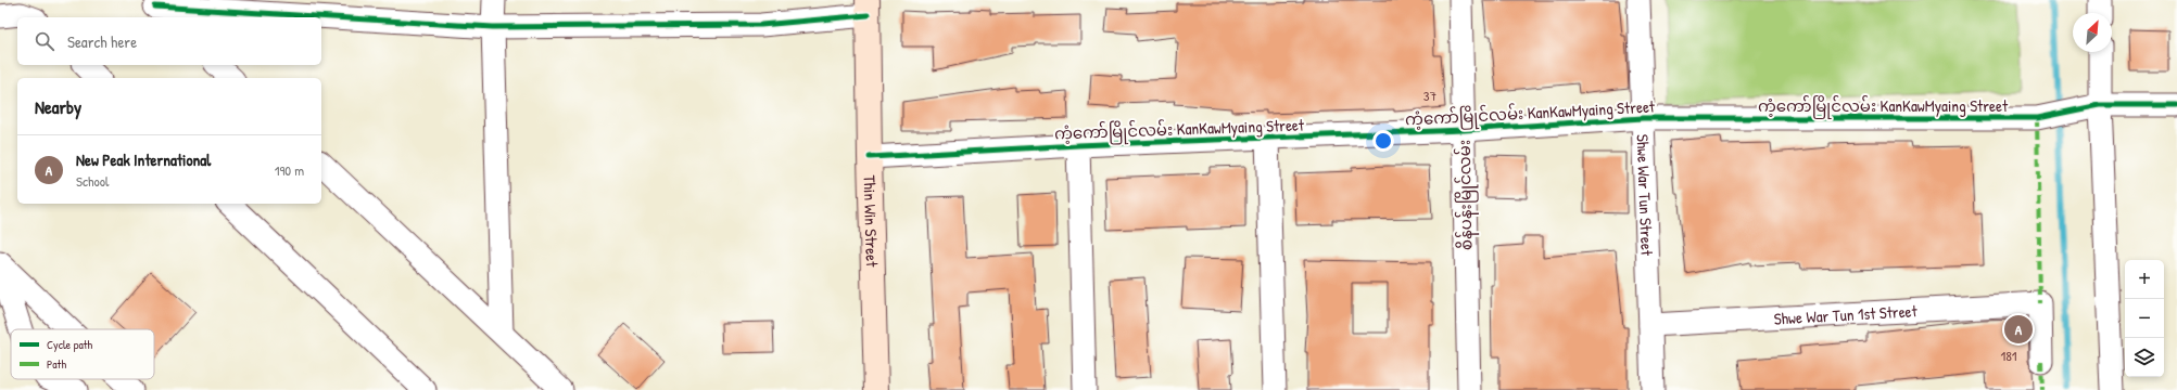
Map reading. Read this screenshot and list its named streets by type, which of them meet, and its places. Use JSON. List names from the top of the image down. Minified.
{"streets":{"main road":["Thin Win Street"],"street":["ကံ့ကော်မြိုင်လမ်း KanKawMyaing Street","စိန်ပန်းမြိုင်လမ်း","Shwe War Tun Street","Shwe War Tun 1st Street"]},"crossings":[["ကံ့ကော်မြိုင်လမ်း KanKawMyaing Street","စိန်ပန်းမြိုင်လမ်း"],["ကံ့ကော်မြိုင်လမ်း KanKawMyaing Street","Shwe War Tun Street"],["ကံ့ကော်မြိုင်လမ်း KanKawMyaing Street","Thin Win Street"],["Shwe War Tun Street","Shwe War Tun 1st Street"]],"house_numbers":["37","181"],"legend":["Cycle path","Path"],"north":"top right","page":{"search":"Search here","heading":"Nearby","list":[{"mark":"A","name":"New Peak International","note":"School","value":"190 m"}],"map_buttons":["+","−"],"pins":"A"}}
